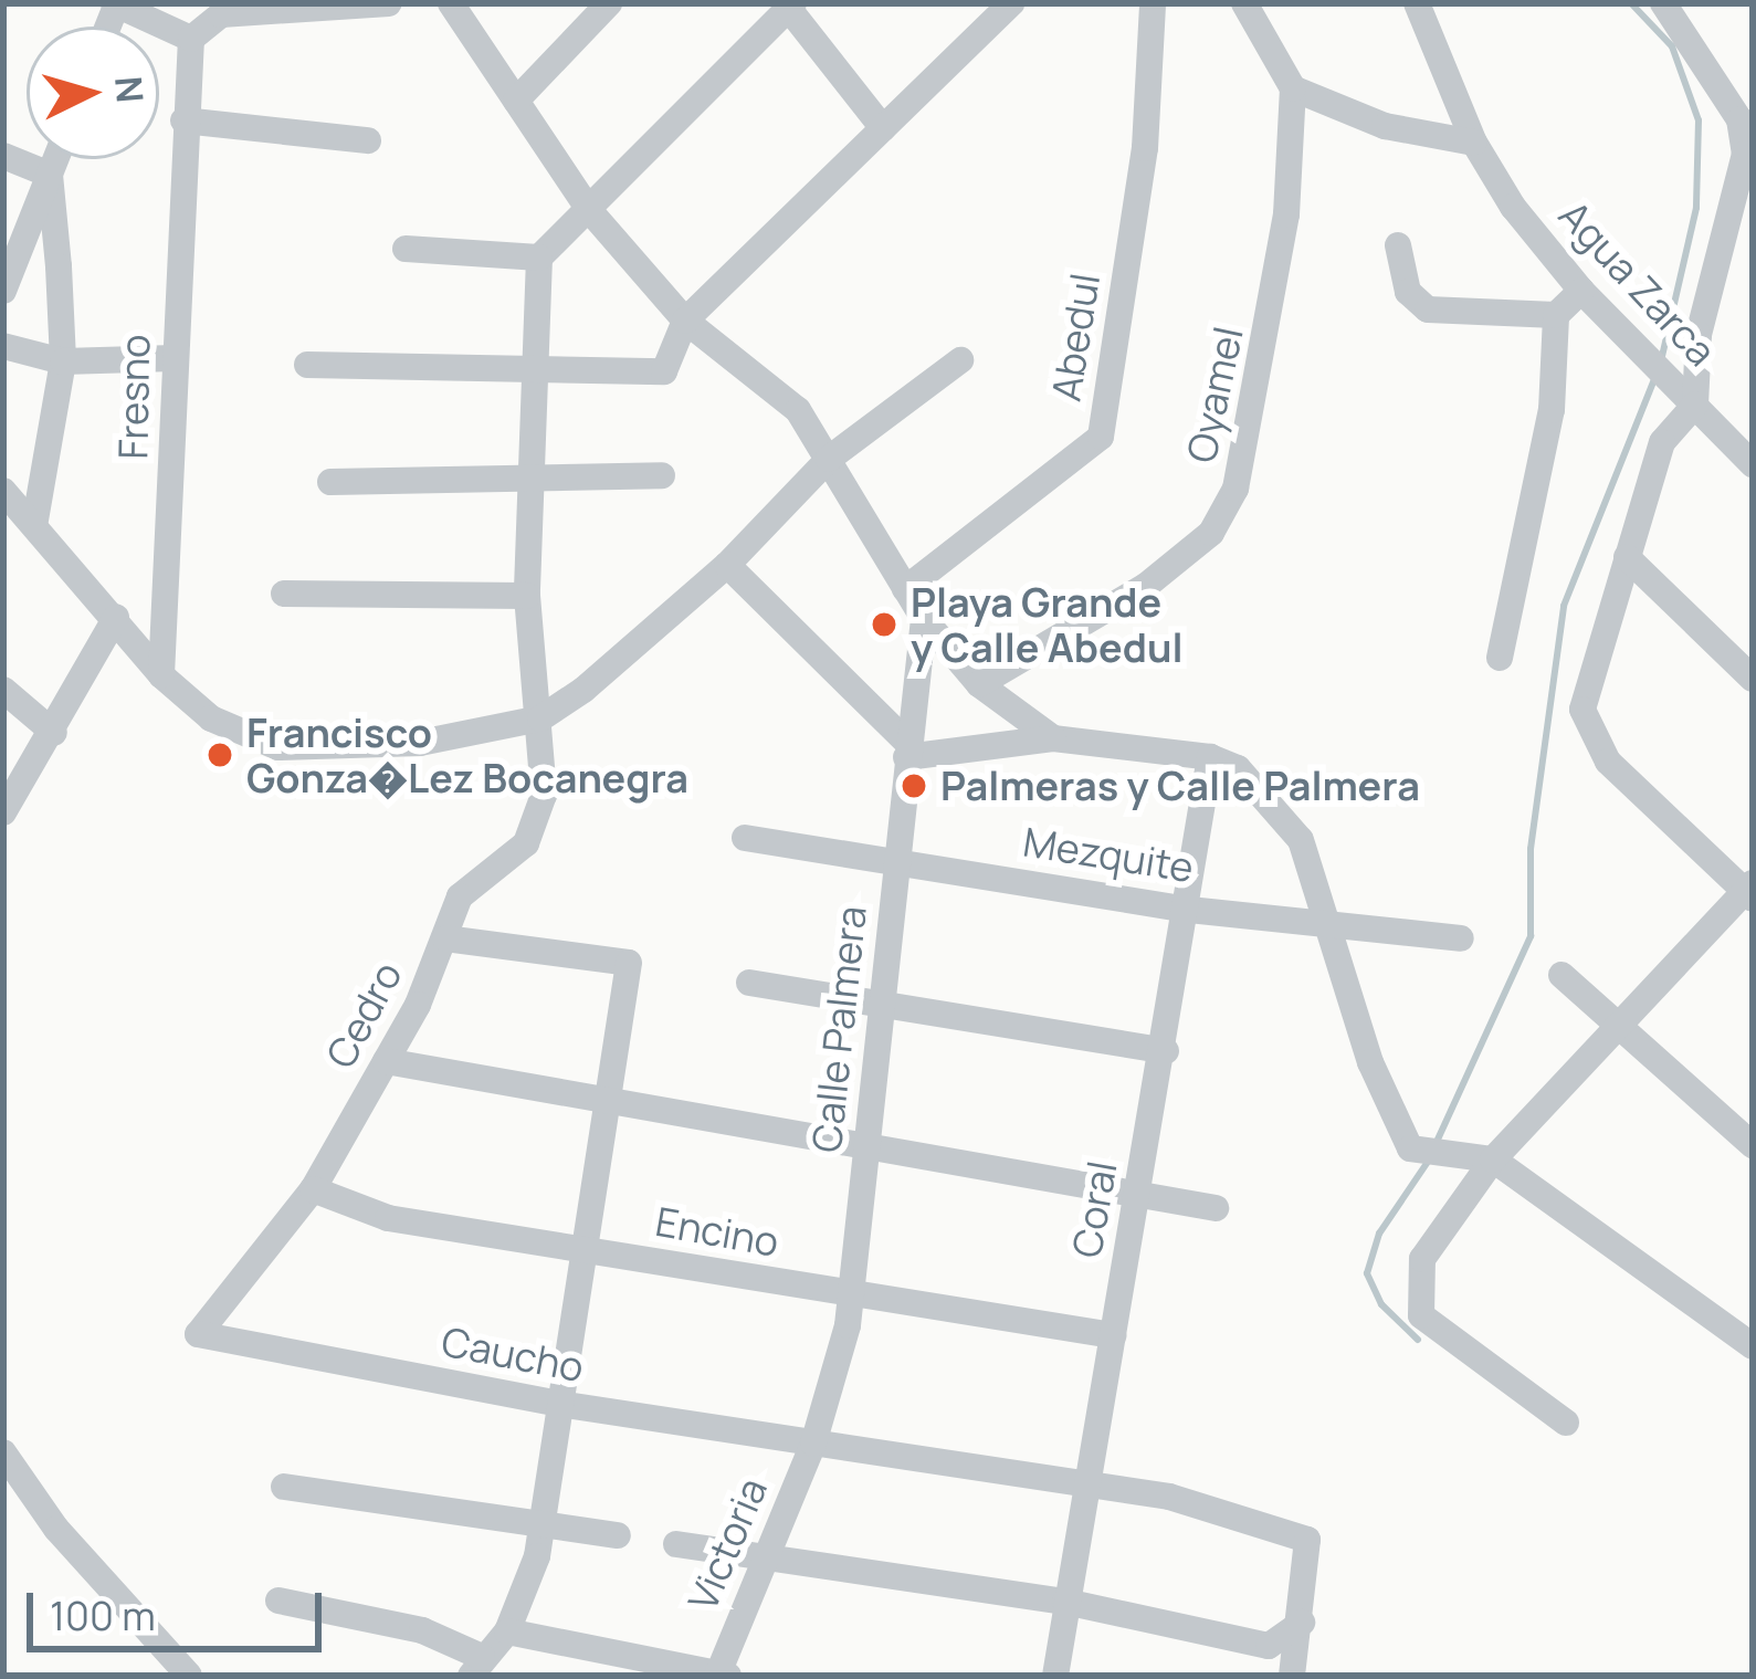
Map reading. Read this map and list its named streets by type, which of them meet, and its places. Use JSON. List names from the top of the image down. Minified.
{"streets":{"street":["Agua Zarca","Abedul","Oyamel","Fresno","Mezquite","Cedro","Calle Palmera","Coral","Encino","Caucho","Victoria"]},"crossings":[["Mezquite","Calle Palmera"],["Mezquite","Coral"],["Cedro","Encino"],["Cedro","Caucho"],["Calle Palmera","Encino"],["Calle Palmera","Caucho"],["Calle Palmera","Victoria"],["Coral","Encino"],["Coral","Caucho"],["Caucho","Victoria"]],"places":["Playa Grande y Calle Abedul","Francisco Gonza�Lez Bocanegra","Palmeras y Calle Palmera"],"scale_bar":"100 m","north":"right"}
